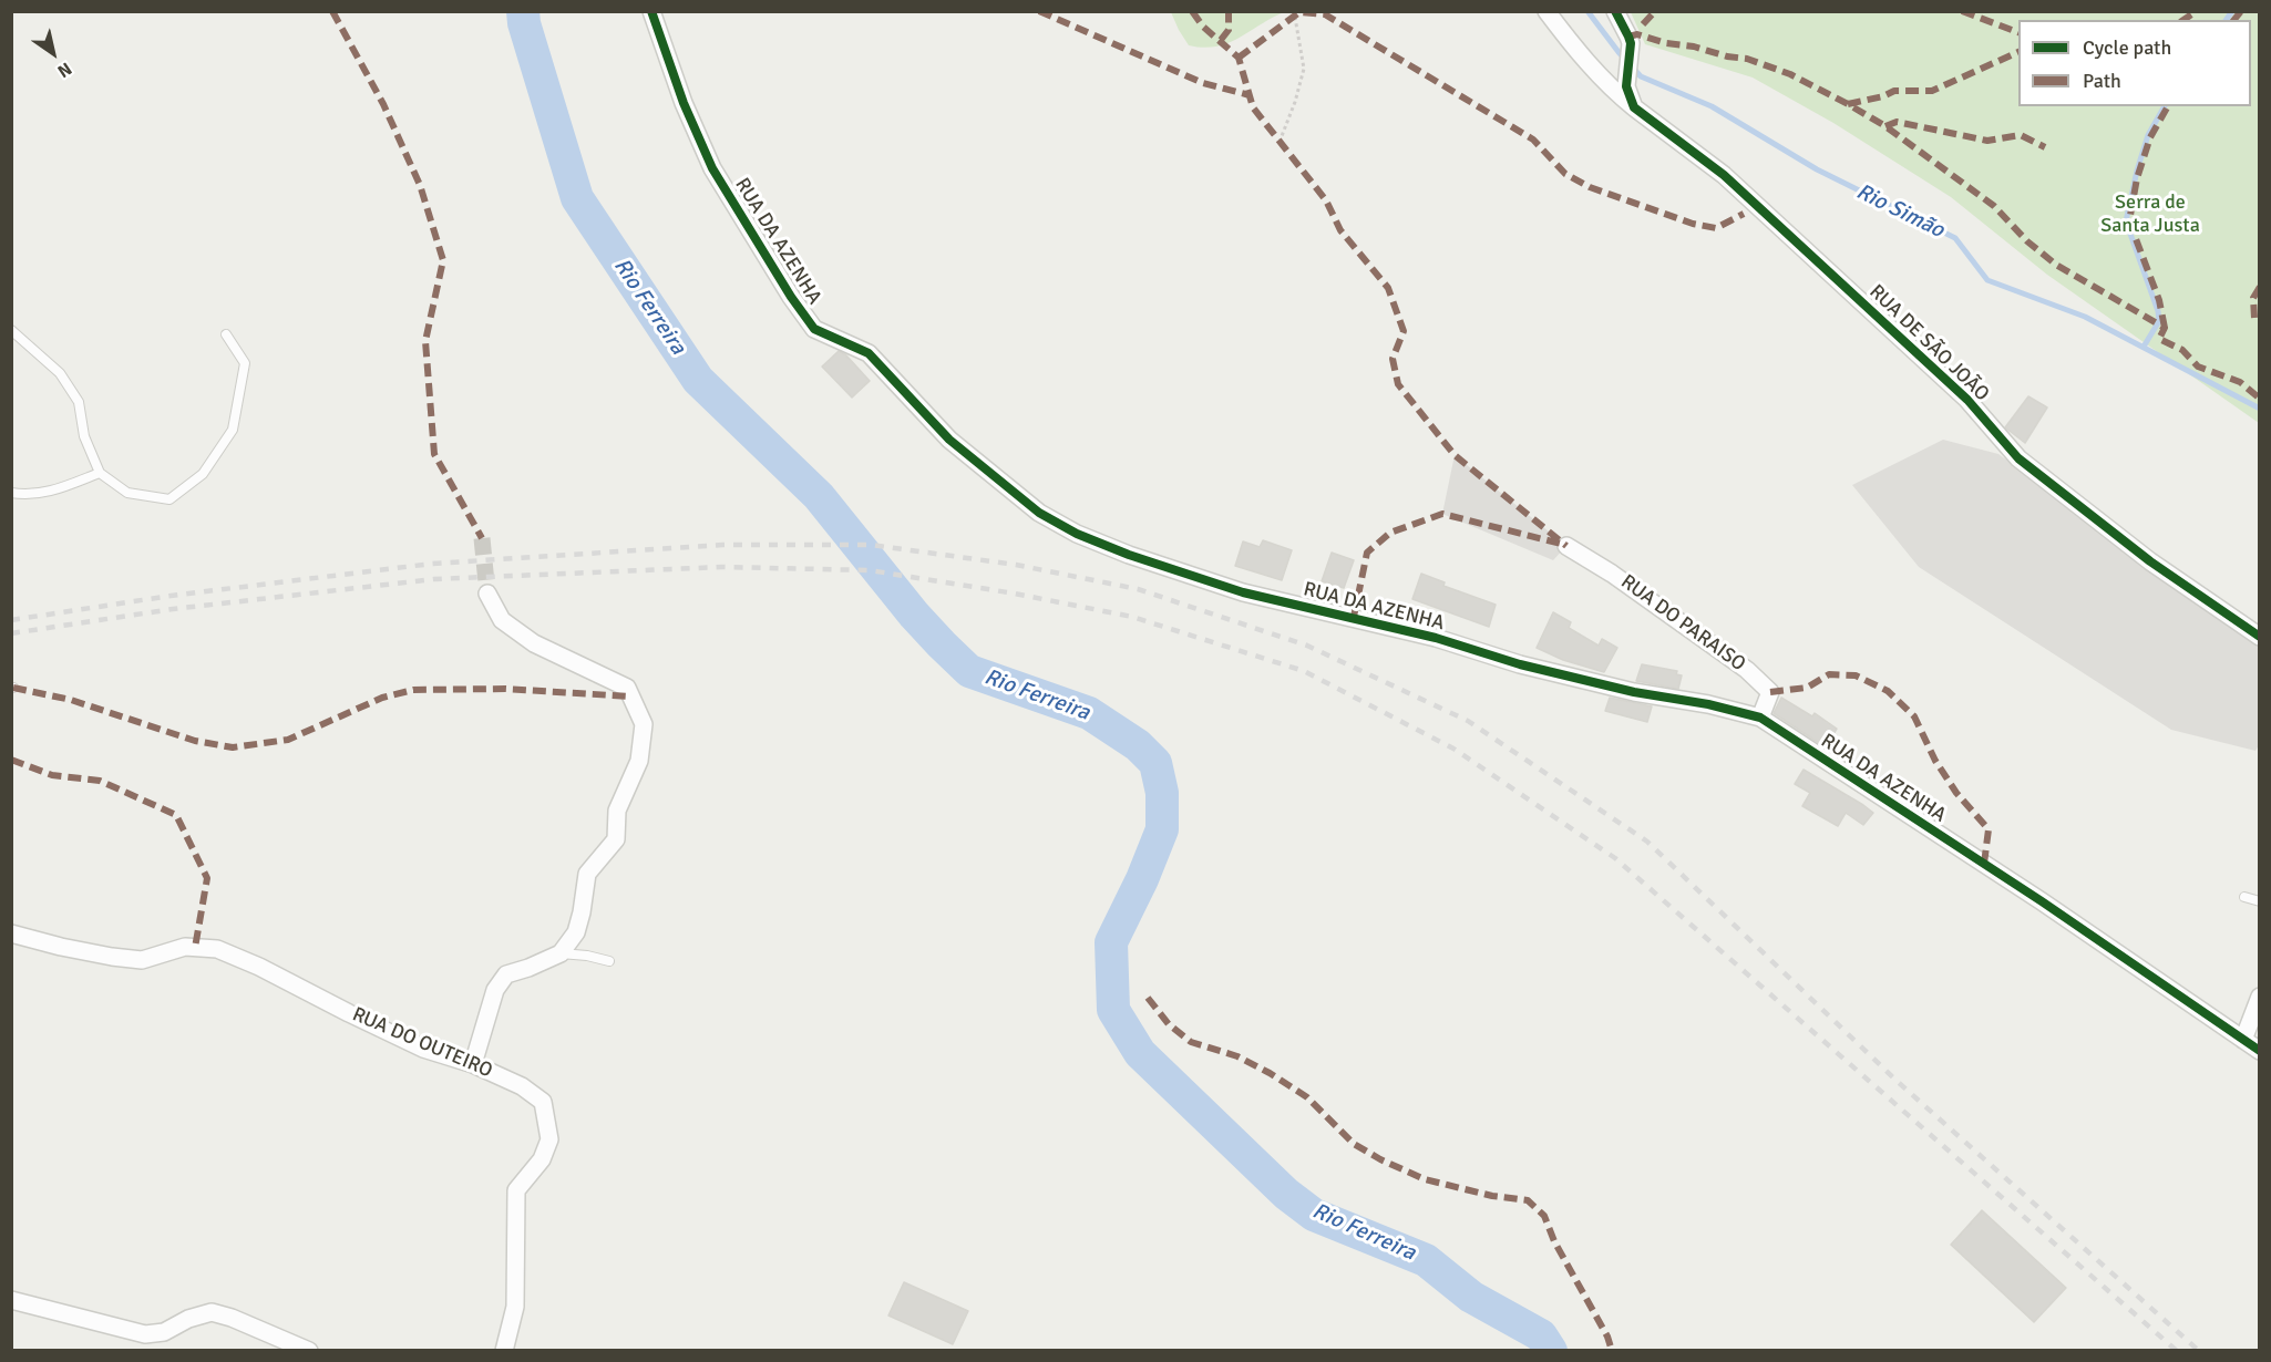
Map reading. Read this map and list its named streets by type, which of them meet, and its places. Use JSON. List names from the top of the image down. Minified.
{"streets":{"street":["RUA DA AZENHA","RUA DE SÃO JOÃO","RUA DO PARAISO","RUA DO OUTEIRO"]},"crossings":[["RUA DA AZENHA","RUA DO PARAISO"]],"water":["Rio Simão","Rio Ferreira"],"parks":["Serra de Santa Justa"],"legend":["Cycle path","Path"],"north":"bottom right"}
